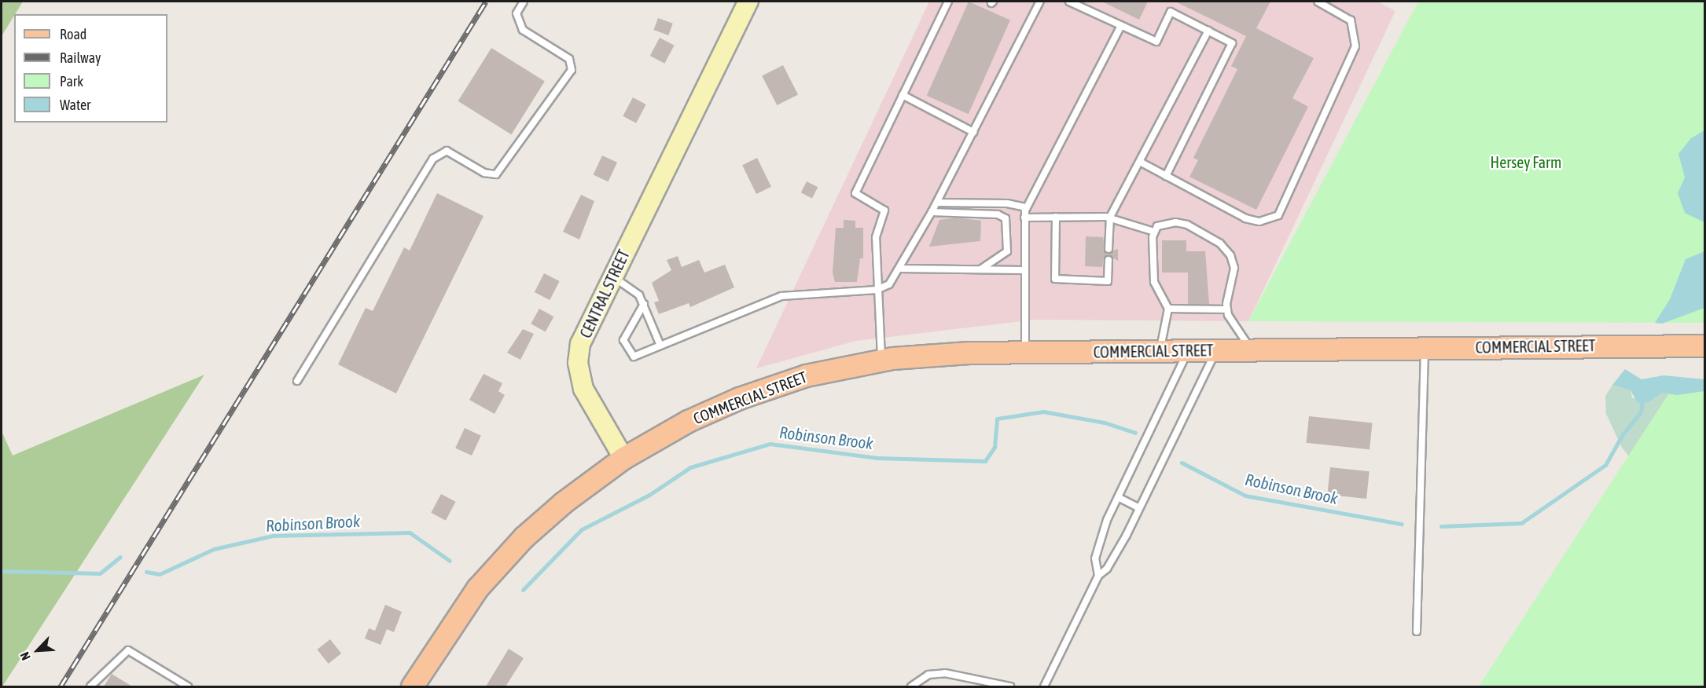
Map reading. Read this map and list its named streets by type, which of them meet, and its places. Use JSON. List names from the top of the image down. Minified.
{"streets":{"main road":["CENTRAL STREET","COMMERCIAL STREET"]},"crossings":[["CENTRAL STREET","COMMERCIAL STREET"]],"water":["Robinson Brook"],"parks":["Hersey Farm"],"legend":["Road","Railway","Park","Water"],"north":"bottom left"}
